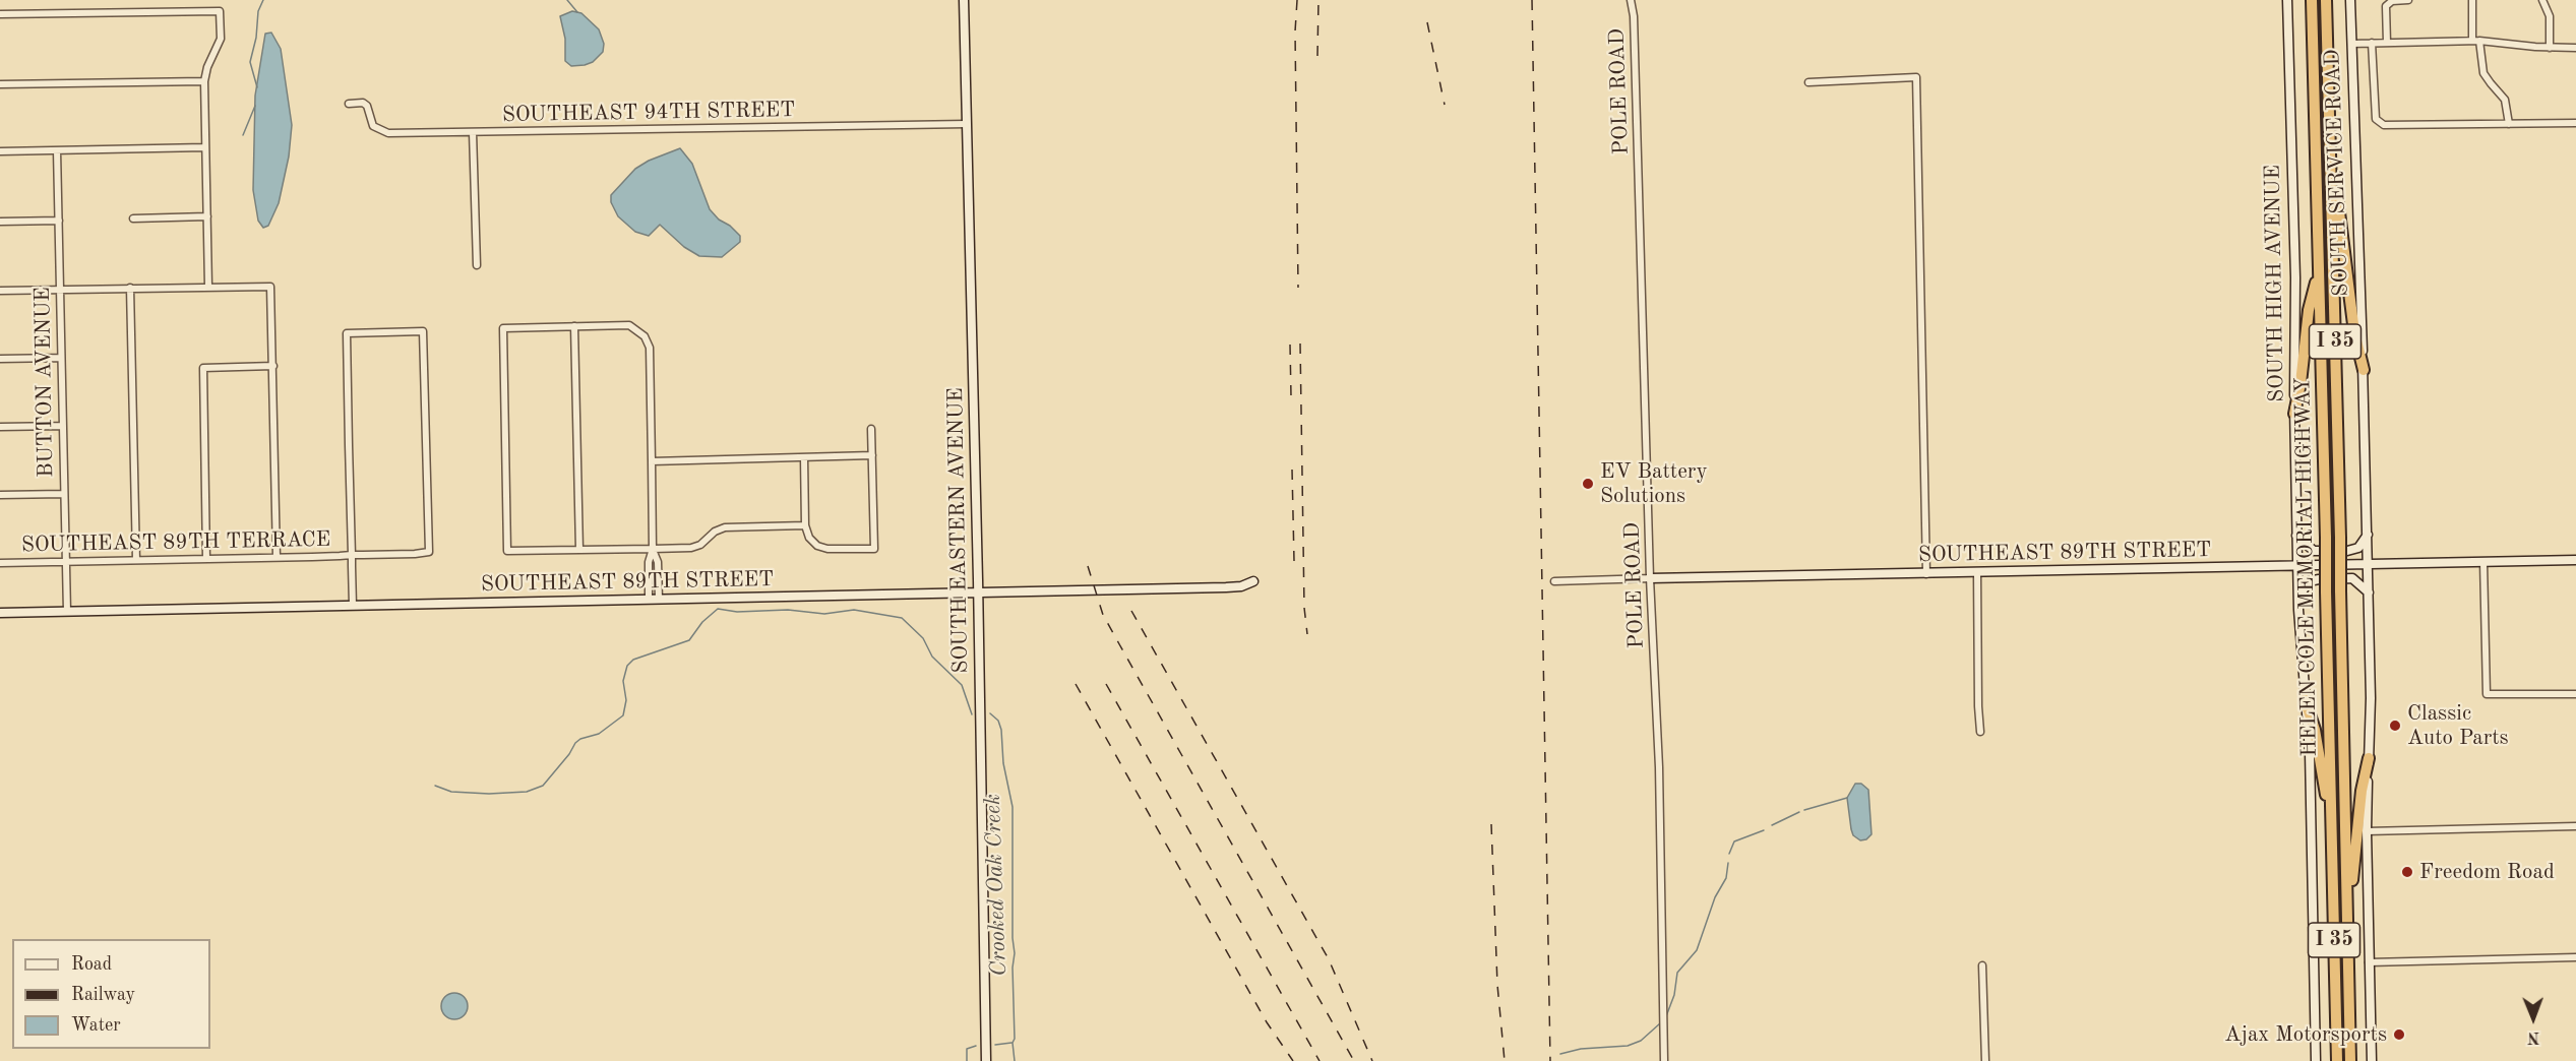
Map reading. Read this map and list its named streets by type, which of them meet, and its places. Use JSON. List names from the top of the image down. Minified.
{"streets":{"highway":["I 35","HELEN COLE MEMORIAL HIGHWAY"],"main road":["SOUTH SERVICE ROAD","SOUTH HIGH AVENUE","SOUTH EASTERN AVENUE","SOUTHEAST 89TH STREET"],"street":["POLE ROAD","SOUTHEAST 94TH STREET","BUTTON AVENUE","SOUTHEAST 89TH TERRACE"]},"crossings":[["POLE ROAD","SOUTHEAST 89TH STREET"],["SOUTHEAST 94TH STREET","SOUTH EASTERN AVENUE"],["SOUTH SERVICE ROAD","SOUTHEAST 89TH STREET"],["SOUTH HIGH AVENUE","SOUTHEAST 89TH STREET"],["BUTTON AVENUE","SOUTHEAST 89TH TERRACE"],["BUTTON AVENUE","SOUTHEAST 89TH STREET"],["SOUTH EASTERN AVENUE","SOUTHEAST 89TH STREET"],["SOUTHEAST 89TH TERRACE","SOUTHEAST 89TH STREET"]],"water":["Crooked Oak Creek"],"places":["EV Battery Solutions","Classic Auto Parts","Freedom Road","Ajax Motorsports"],"legend":["Road","Railway","Water"],"north":"bottom"}
